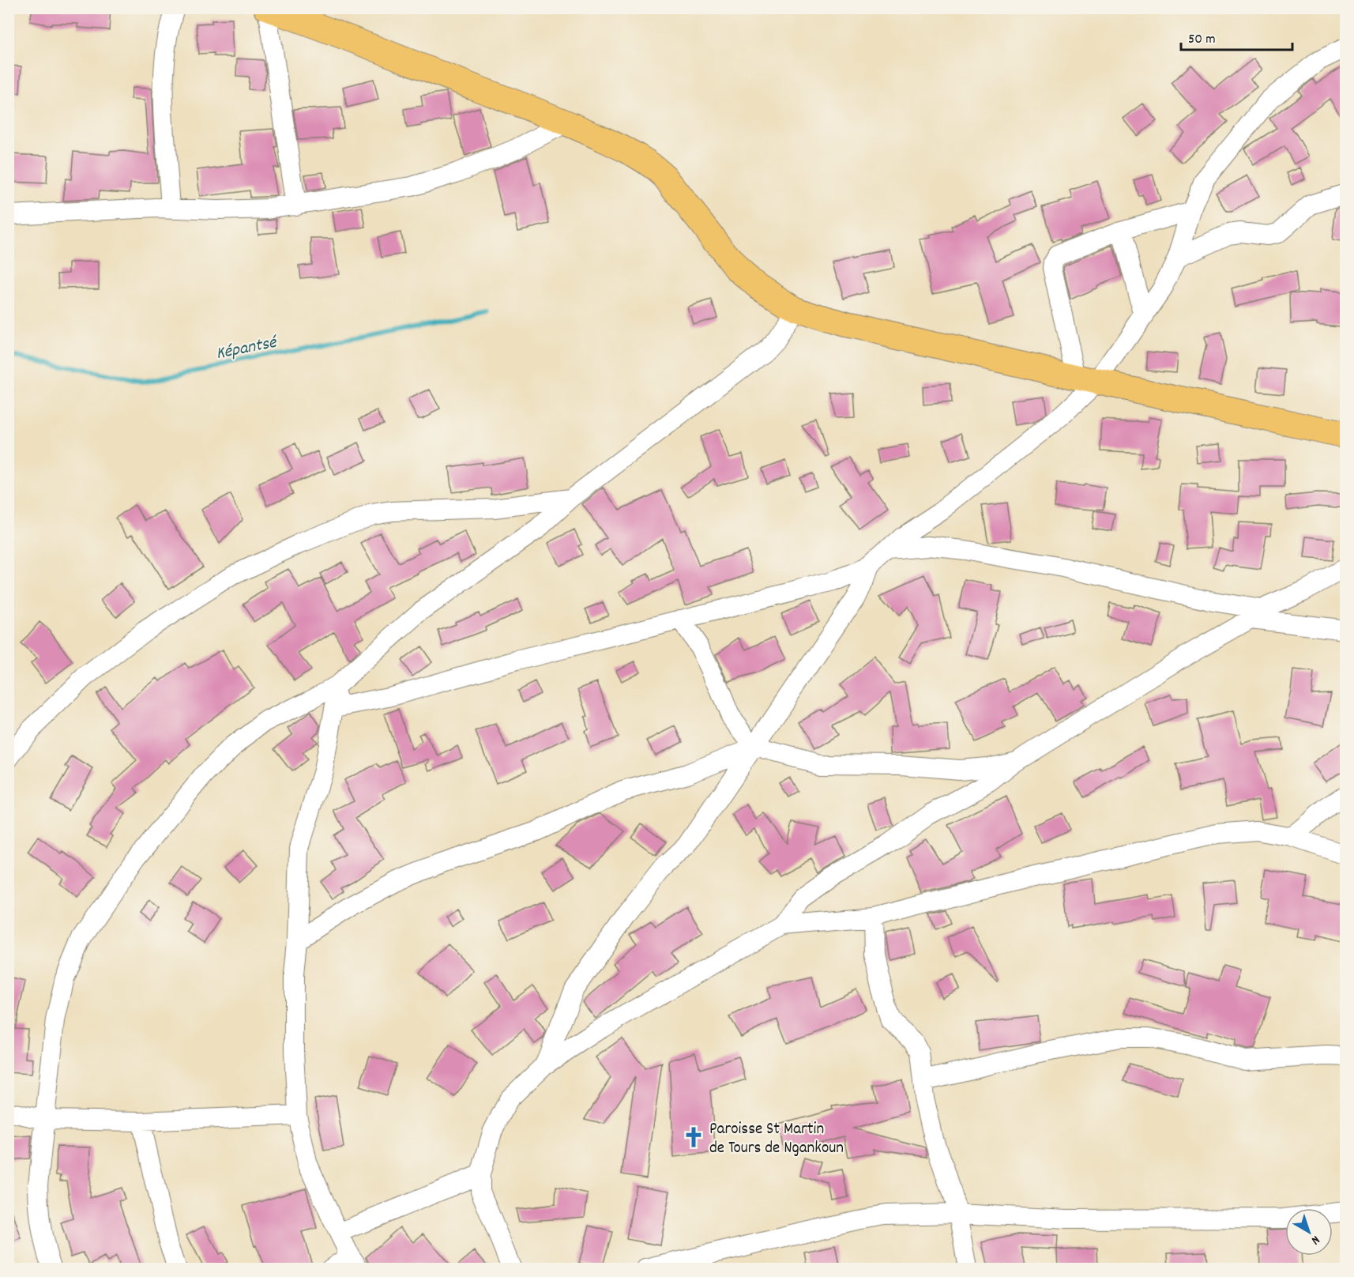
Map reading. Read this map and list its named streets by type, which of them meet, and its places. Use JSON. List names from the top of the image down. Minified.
{"water":["Képantsé"],"places":{"church":["Paroisse St Martin de Tours de Ngankoun"]},"scale_bar":"50 m","north":"bottom right"}
